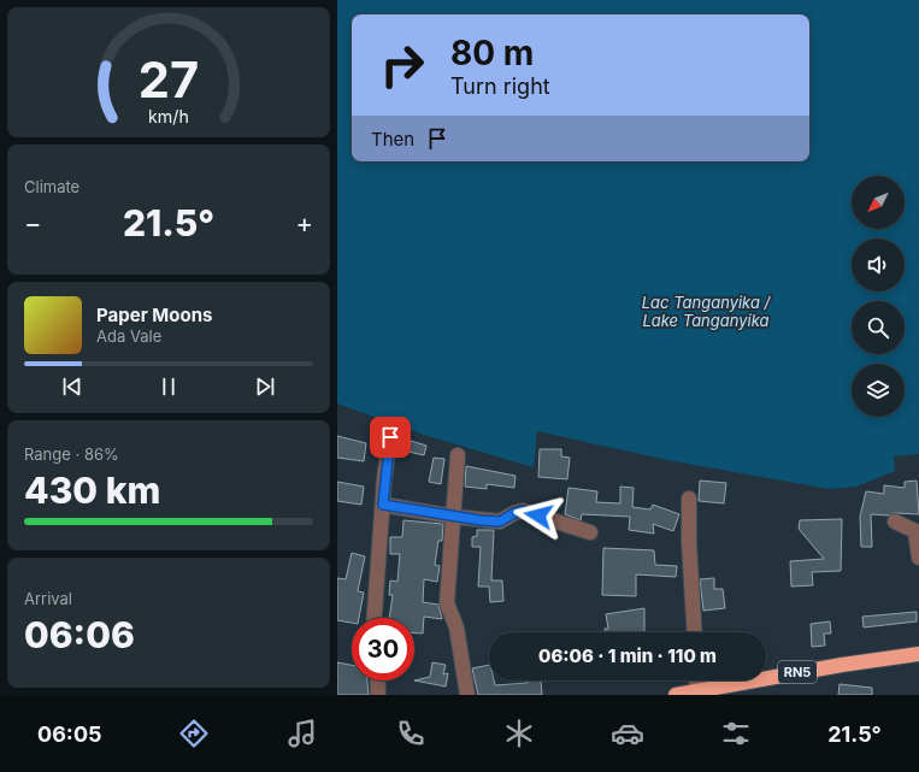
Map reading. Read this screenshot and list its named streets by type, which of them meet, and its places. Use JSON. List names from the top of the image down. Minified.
{"streets":{"highway":["RN5"]},"water":["Lac Tanganyika / Lake Tanganyika"],"north":"bottom left","page":{"turn":["80 m","Turn right"],"then":"Then","tile":["Climate",["Range · 86%","430 km"],["Arrival","06:06"]],"heat":["−","21.5°","+"],"song":["Paper Moons","Ada Vale"],"limit":"30","trip":"06:06 · 1 min · 110 m","tabs":["06:05","21.5°"],"gauge":["27","km/h"]}}
